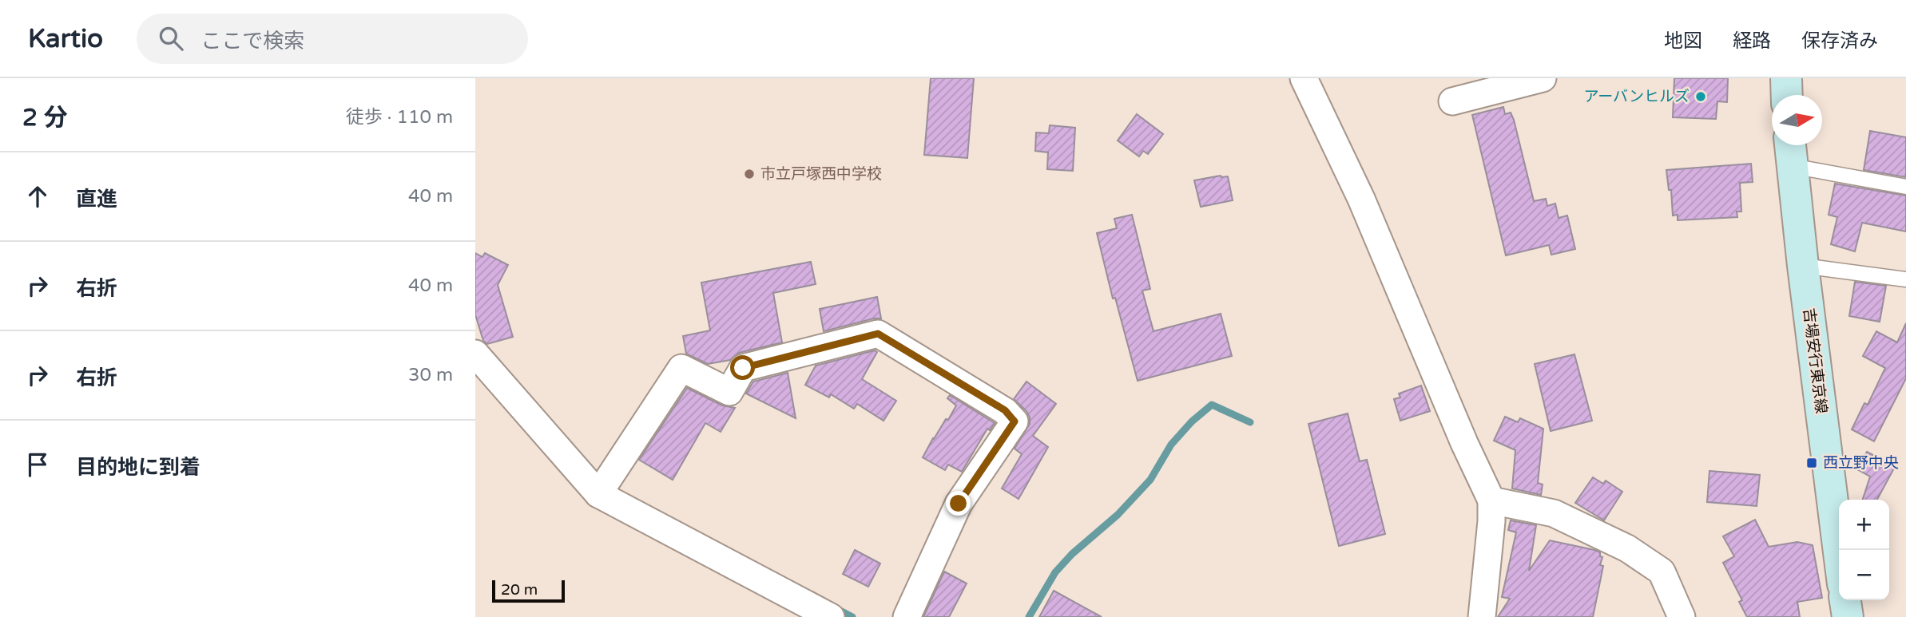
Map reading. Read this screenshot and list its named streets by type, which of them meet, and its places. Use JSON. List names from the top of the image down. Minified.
{"streets":{"main road":["吉場安行東京線"]},"places":{"other":["アーバンヒルズ","市立戸塚西中学校"],"transit":["西立野中央"]},"scale_bar":"20 m","north":"right","page":{"header":"Kartio","search":"ここで検索","nav":["地図","経路","保存済み"],"heading":["2 分","徒歩 · 110 m"],"list":[["直進","40 m"],["右折","40 m"],["右折","30 m"],"目的地に到着"],"map_buttons":["+","−"],"scale":"20 m"}}
